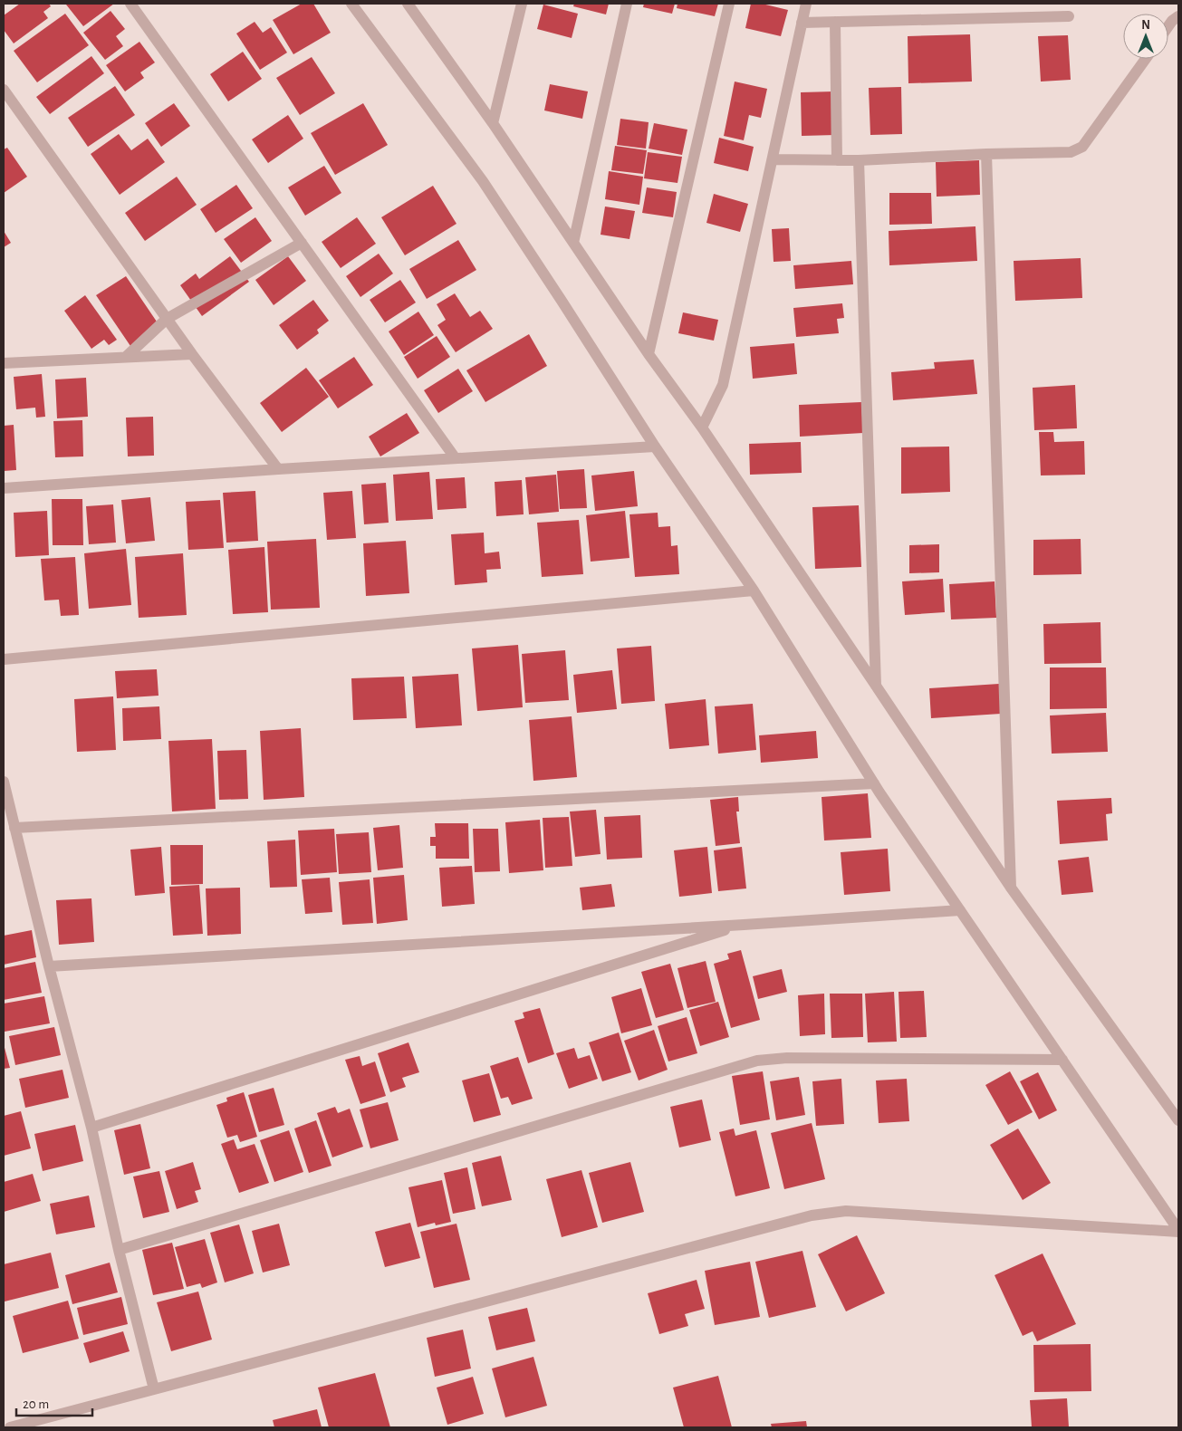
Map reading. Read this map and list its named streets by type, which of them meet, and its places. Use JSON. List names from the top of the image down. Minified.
{"scale_bar":"20 m","north":"top"}
